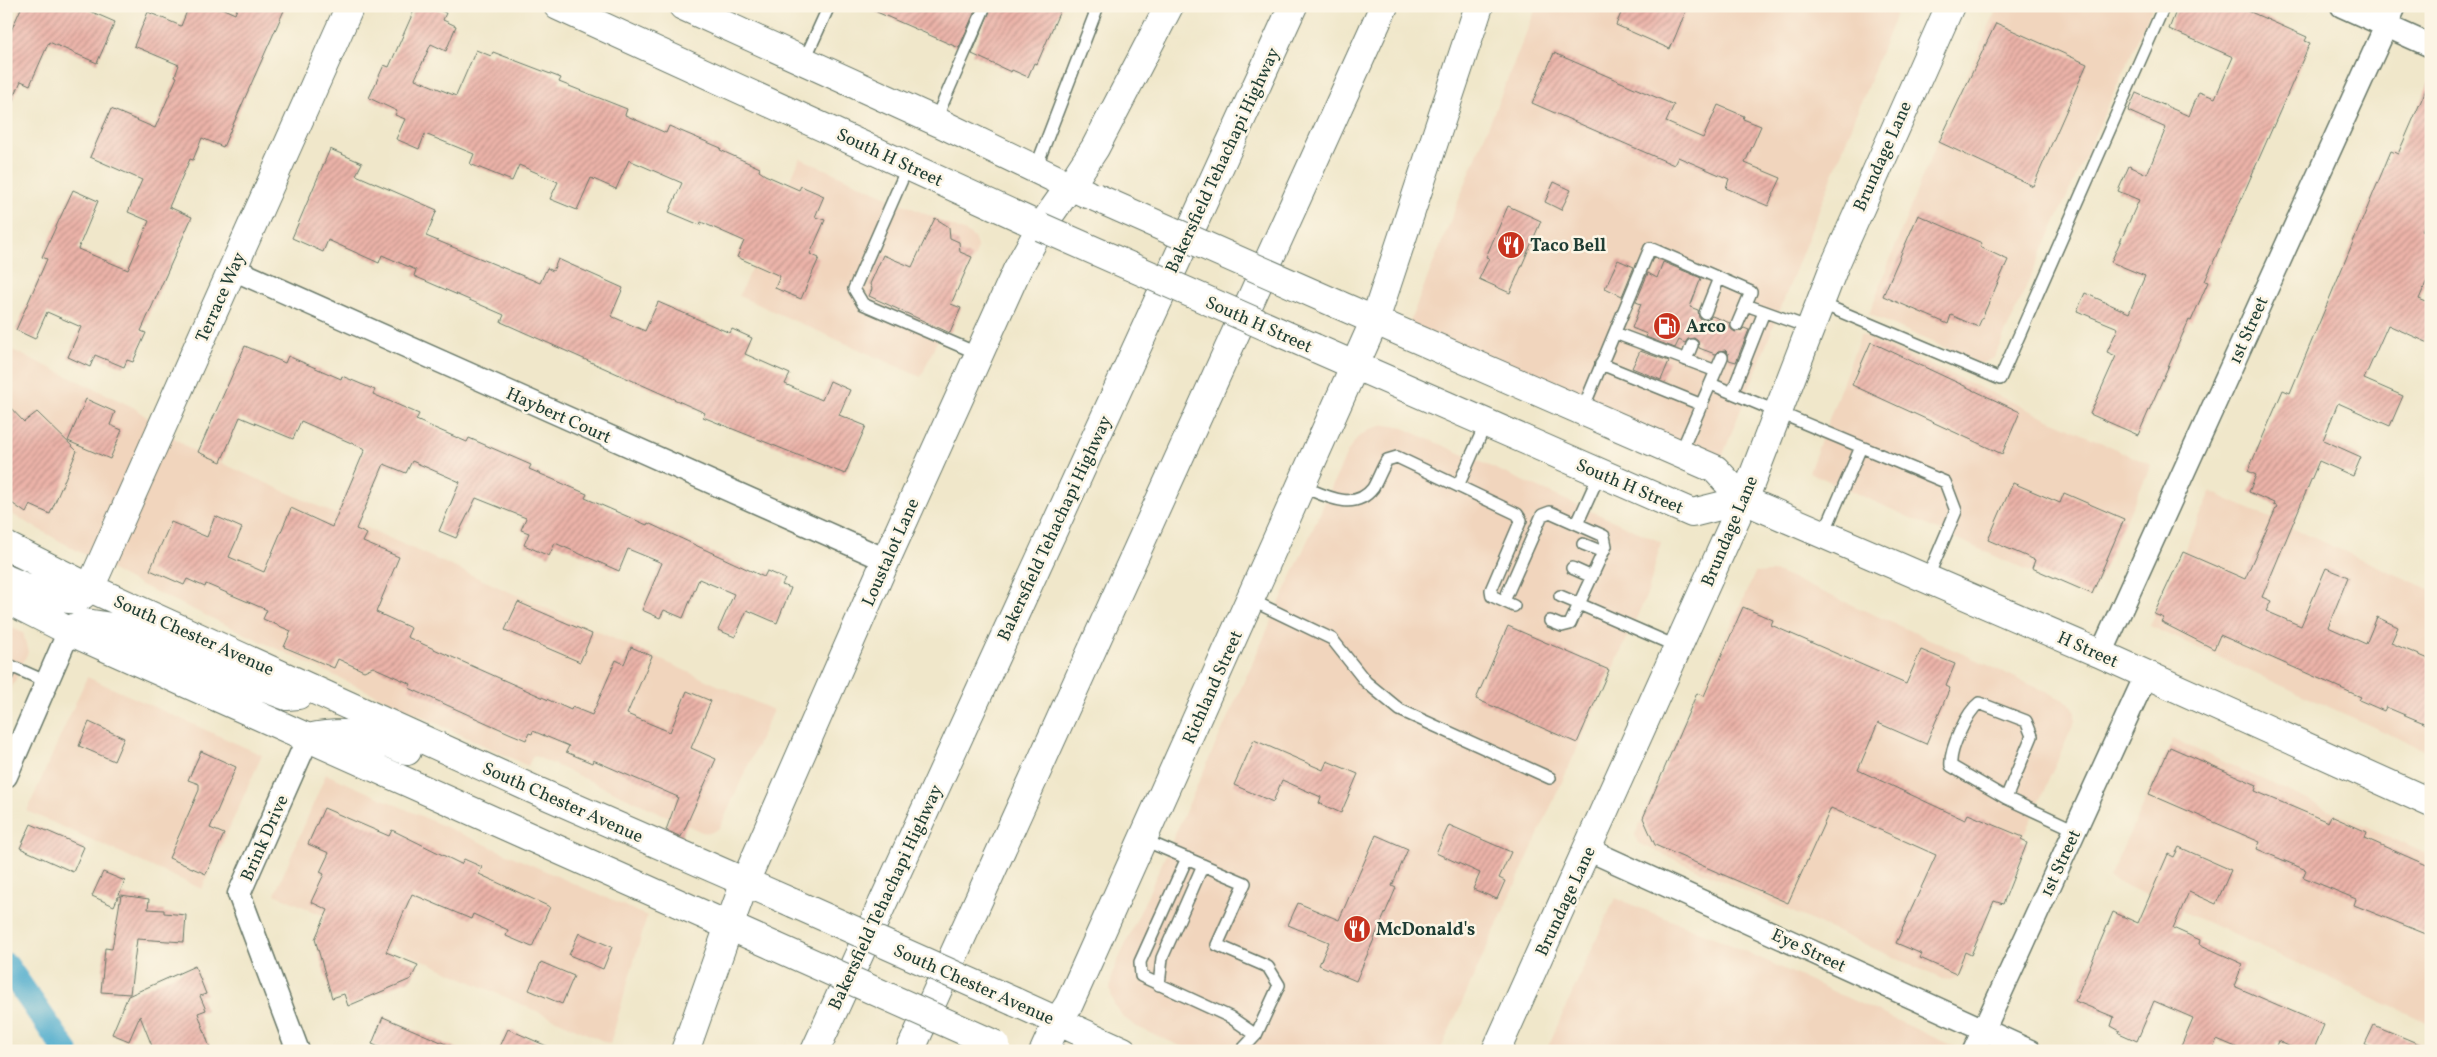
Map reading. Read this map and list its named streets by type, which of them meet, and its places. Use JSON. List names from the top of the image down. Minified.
{"streets":{"main road":["Brundage Lane","South H Street","Bakersfield Tehachapi Highway","Terrace Way","Loustalot Lane","South Chester Avenue","H Street","Richland Street"],"street":["1st Street","Haybert Court","Brink Drive","Eye Street"]},"crossings":[["Brundage Lane","South H Street"],["Brundage Lane","H Street"],["Brundage Lane","Eye Street"],["South H Street","Loustalot Lane"],["South H Street","H Street"],["South H Street","Richland Street"],["Terrace Way","Haybert Court"],["Terrace Way","South Chester Avenue"],["1st Street","H Street"],["1st Street","Eye Street"],["Haybert Court","Loustalot Lane"],["Loustalot Lane","South Chester Avenue"],["South Chester Avenue","Richland Street"]],"places":{"restaurant":["Taco Bell","McDonald's"],"fuel station":["Arco"]}}
